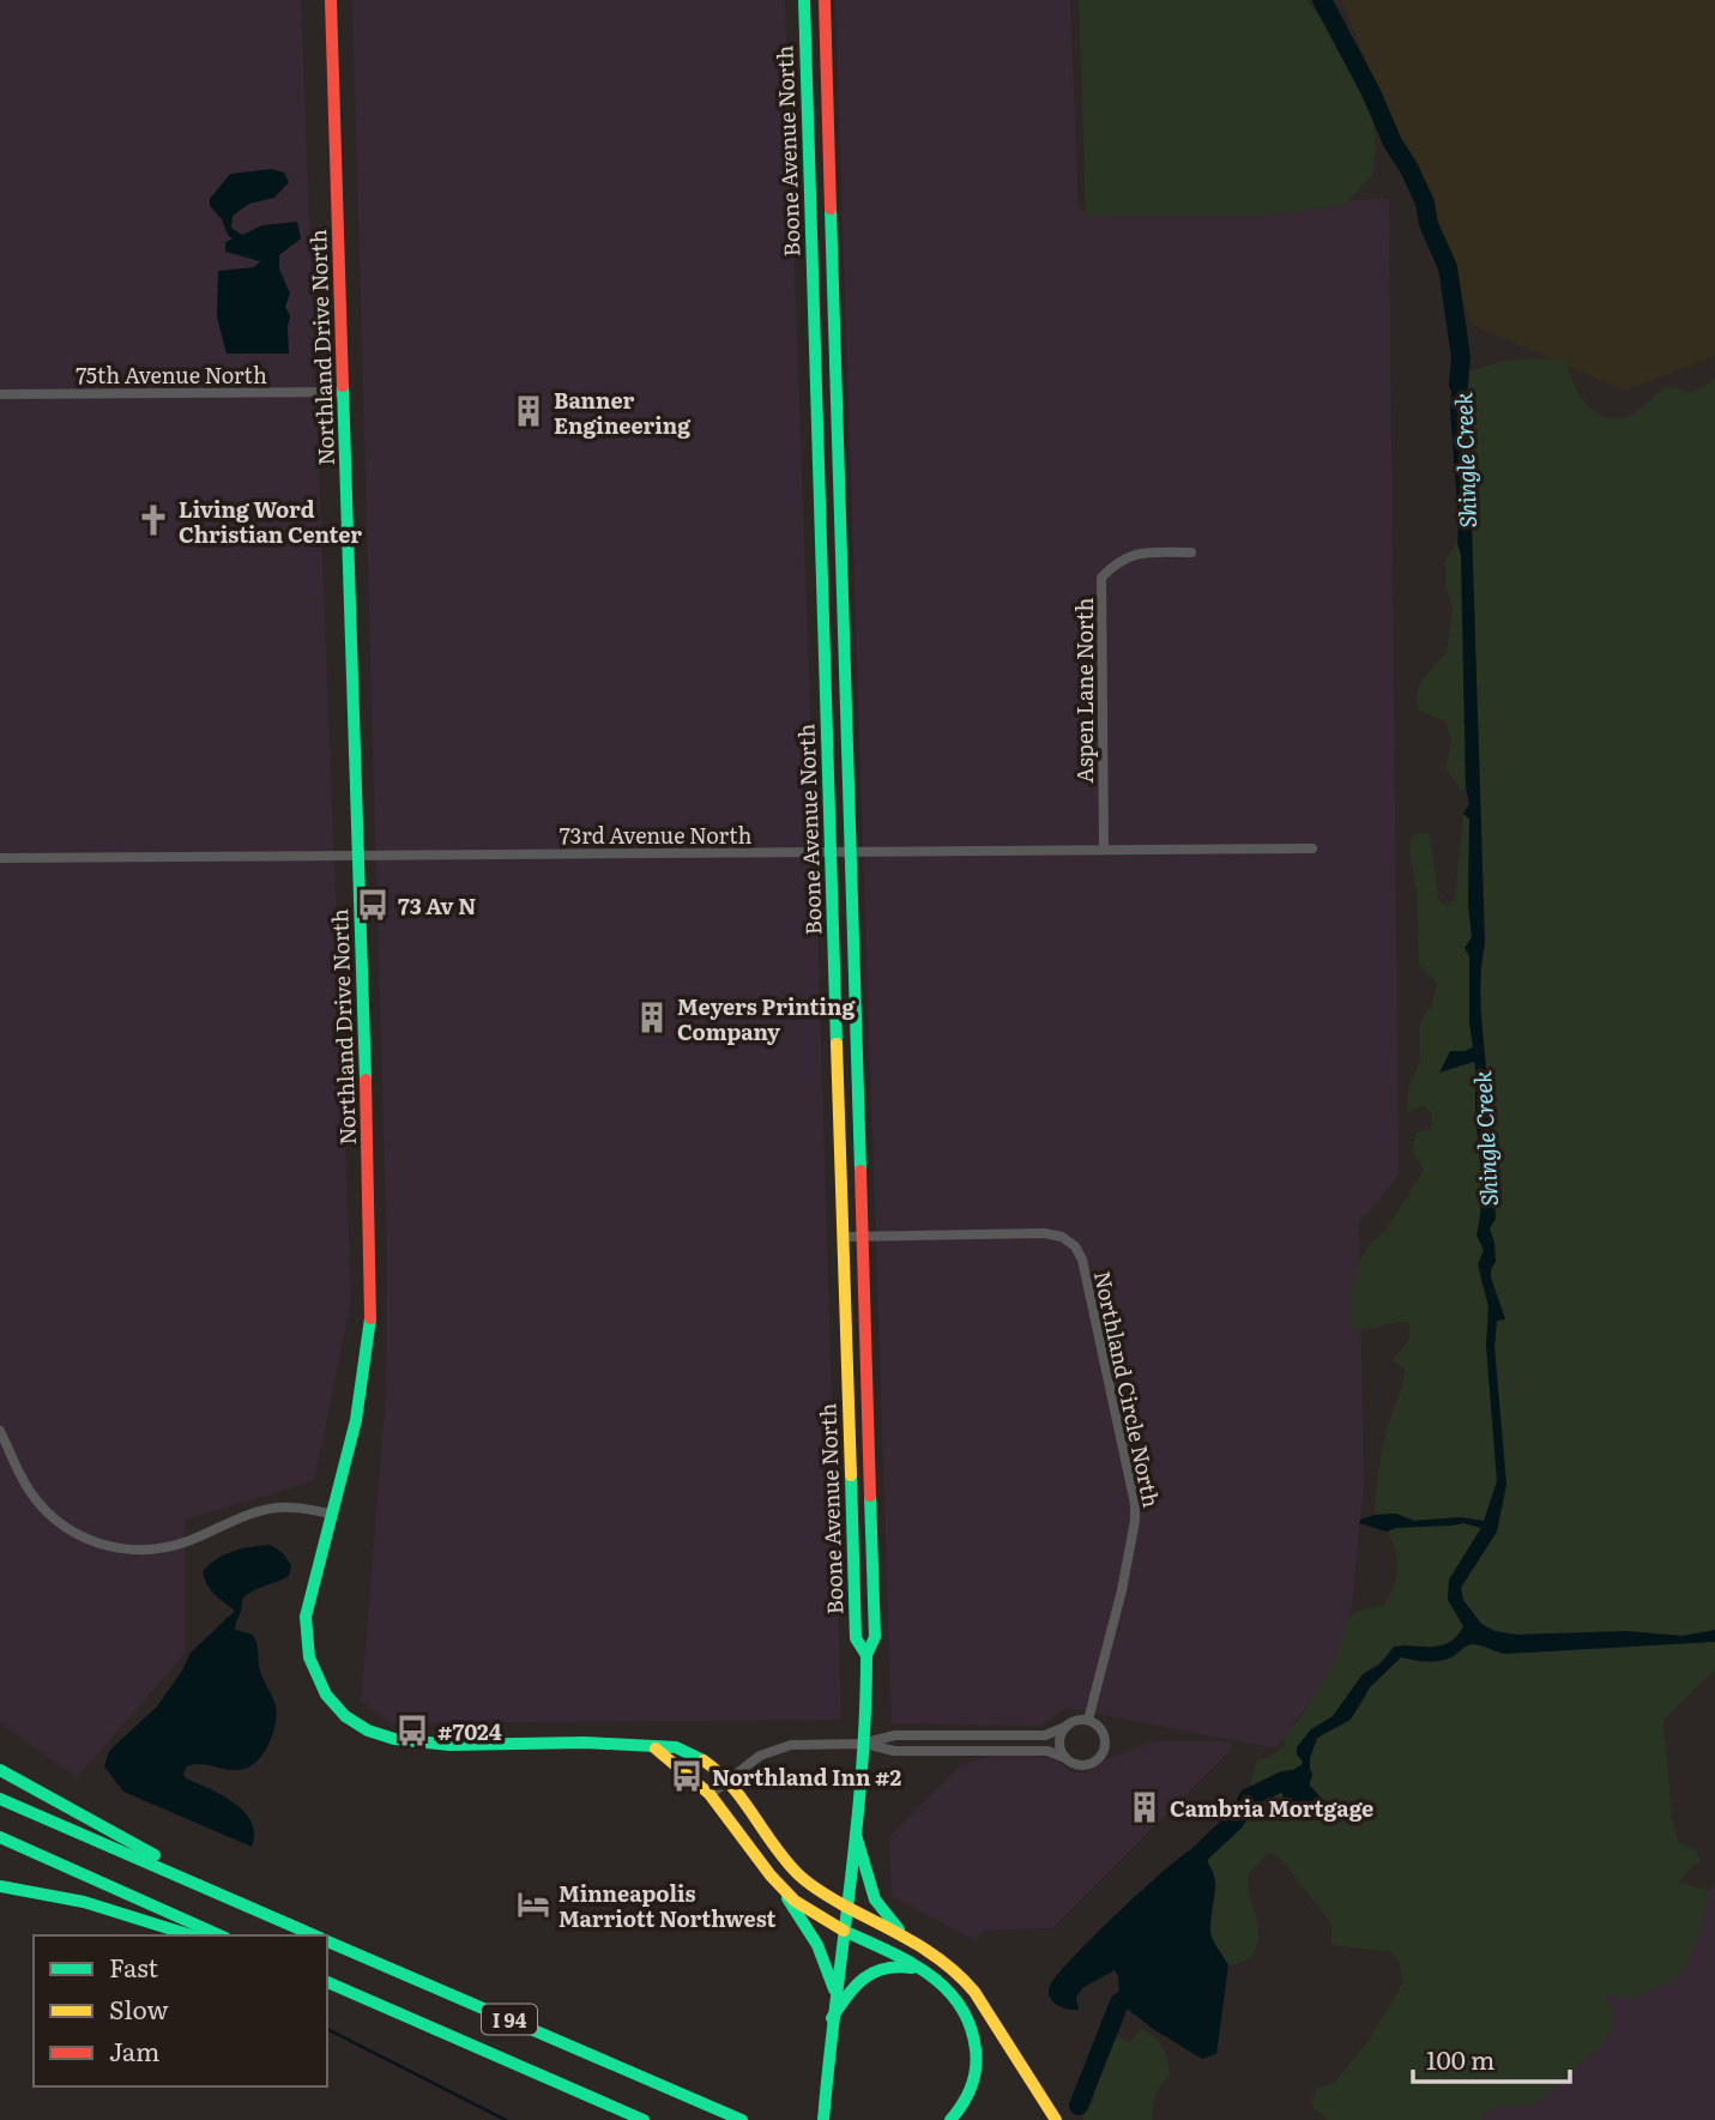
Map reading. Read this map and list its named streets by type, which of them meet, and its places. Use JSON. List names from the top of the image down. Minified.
{"streets":{"main road":["Boone Avenue North","Northland Drive North","I 94"],"street":["75th Avenue North","Aspen Lane North","73rd Avenue North","Northland Circle North"]},"crossings":[["Boone Avenue North","Northland Drive North"],["Boone Avenue North","73rd Avenue North"],["Boone Avenue North","Northland Circle North"],["Northland Drive North","75th Avenue North"],["Northland Drive North","73rd Avenue North"],["Aspen Lane North","73rd Avenue North"]],"water":["Shingle Creek"],"places":{"building":["Banner Engineering","Meyers Printing Company","Cambria Mortgage"],"church":["Living Word Christian Center"],"bus stop":["73 Av N","#7024","Northland Inn #2"],"hotel":["Minneapolis Marriott Northwest"]},"legend":["Fast","Slow","Jam"],"scale_bar":"100 m"}
